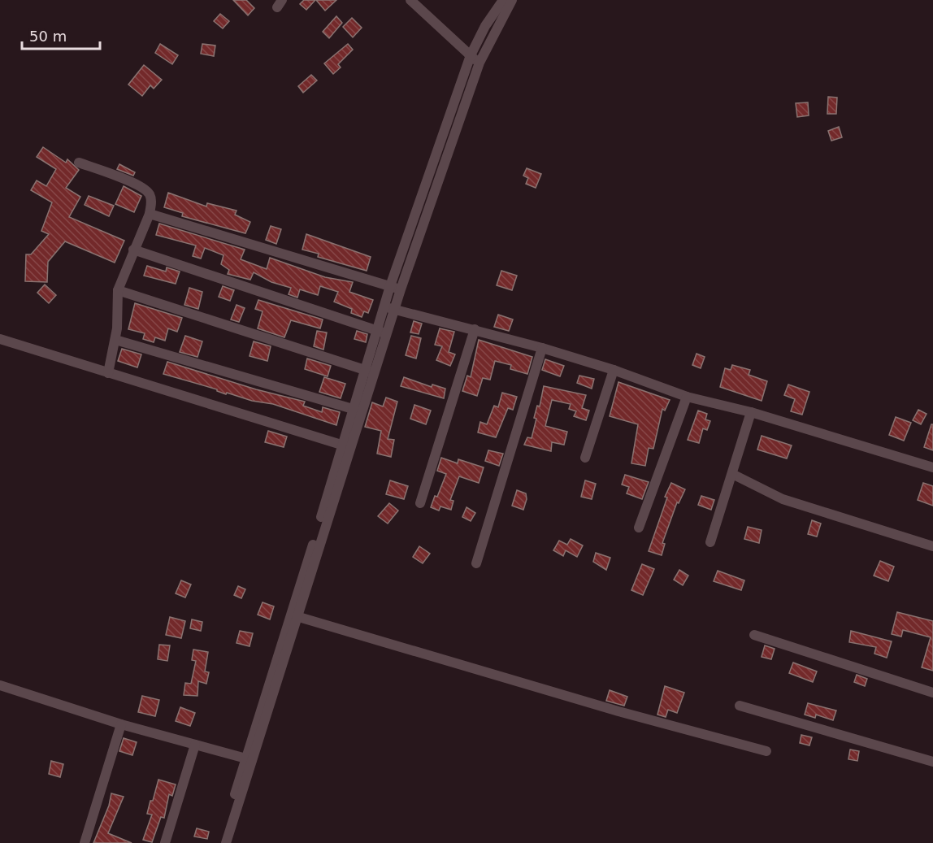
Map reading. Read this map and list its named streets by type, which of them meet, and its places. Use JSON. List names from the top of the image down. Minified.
{"scale_bar":"50 m"}
